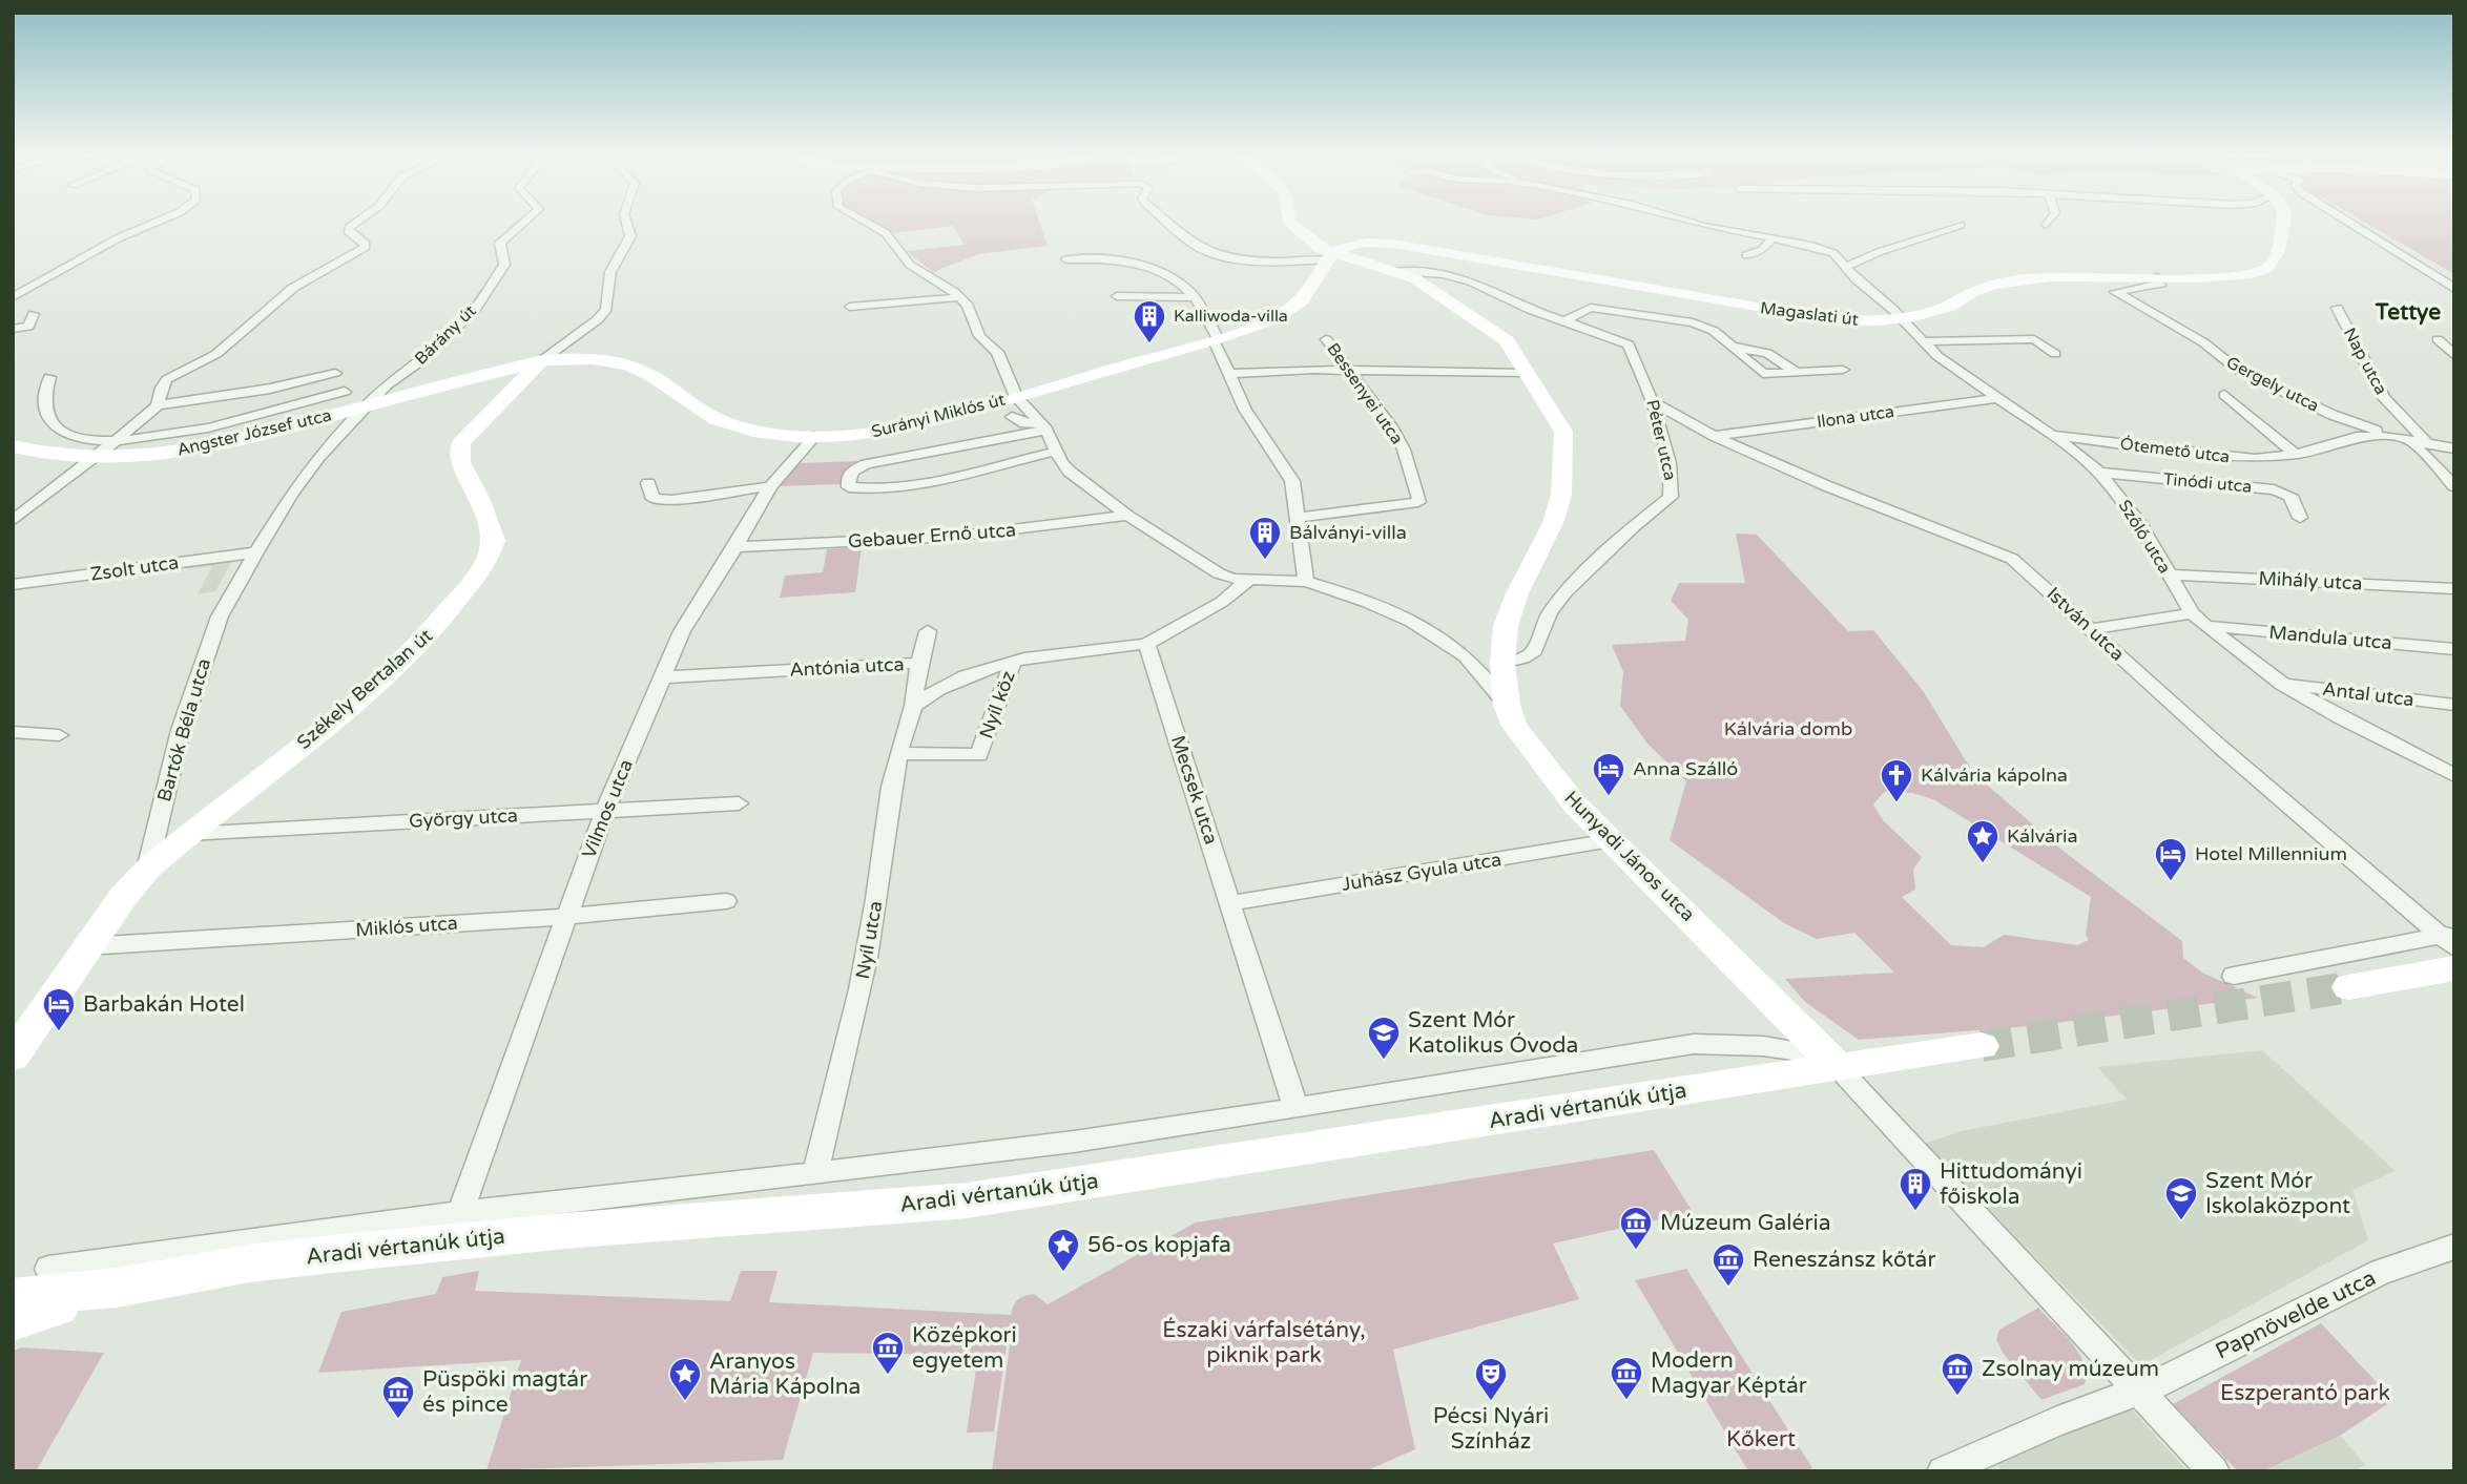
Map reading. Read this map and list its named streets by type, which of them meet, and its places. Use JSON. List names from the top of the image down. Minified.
{"streets":{"street":["Magaslati út","Bárány út","Nap utca","Gergely utca","Bessenyei utca","Surányi Miklós út","Ilona utca","Angster József utca","Péter utca","Ótemető utca","Tinódi utca","Gebauer Ernő utca","Szőlő utca","Zsolt utca","Mihály utca","István utca","Mandula utca","Antónia utca","Székely Bertalan út","Antal utca","Nyíl köz","Bartók Béla utca","Mecsek utca","Vilmos utca","György utca","Hunyadi János utca","Juhász Gyula utca","Miklós utca","Nyíl utca","Aradi vértanúk útja","Papnövelde utca"]},"crossings":[["Magaslati út","Gergely utca"],["Magaslati út","Surányi Miklós út"],["Magaslati út","Szőlő utca"],["Magaslati út","Hunyadi János utca"],["Bárány út","Surányi Miklós út"],["Bárány út","Angster József utca"],["Bárány út","Bartók Béla utca"],["Nap utca","Ótemető utca"],["Gergely utca","Ótemető utca"],["Surányi Miklós út","Angster József utca"],["Surányi Miklós út","Székely Bertalan út"],["Surányi Miklós út","Bartók Béla utca"],["Surányi Miklós út","Vilmos utca"],["Surányi Miklós út","Hunyadi János utca"],["Ilona utca","Szőlő utca"],["Ilona utca","István utca"],["Angster József utca","Bartók Béla utca"],["Péter utca","István utca"],["Péter utca","Hunyadi János utca"],["Ótemető utca","Szőlő utca"],["Tinódi utca","Szőlő utca"],["Gebauer Ernő utca","Vilmos utca"],["Szőlő utca","Mihály utca"],["Szőlő utca","Mandula utca"],["Szőlő utca","Antal utca"],["Zsolt utca","Bartók Béla utca"],["Antónia utca","Vilmos utca"],["Antónia utca","Nyíl utca"],["Székely Bertalan út","Bartók Béla utca"],["Székely Bertalan út","György utca"],["Nyíl köz","Nyíl utca"],["Bartók Béla utca","Miklós utca"],["Mecsek utca","Juhász Gyula utca"],["Mecsek utca","Aradi vértanúk útja"],["Vilmos utca","György utca"],["Vilmos utca","Miklós utca"],["Vilmos utca","Aradi vértanúk útja"],["Hunyadi János utca","Juhász Gyula utca"],["Hunyadi János utca","Aradi vértanúk útja"],["Hunyadi János utca","Papnövelde utca"],["Nyíl utca","Aradi vértanúk útja"]],"districts":["Tettye"],"parks":["Kálvária domb","Északi várfalsétány, piknik park","Eszperantó park","Kőkert"],"places":{"building":["Kalliwoda-villa","Bálványi-villa","Hittudományi főiskola"],"hotel":["Anna Szálló","Hotel Millennium","Barbakán Hotel"],"church":["Kálvária kápolna"],"place":["Kálvária","56-os kopjafa","Aranyos Mária Kápolna"],"school or university":["Szent Mór Katolikus Óvoda","Szent Mór Iskolaközpont"],"museum":["Múzeum Galéria","Reneszánsz kőtár","Középkori egyetem","Zsolnay múzeum","Modern Magyar Képtár","Püspöki magtár és pince"],"theatre":["Pécsi Nyári Színház"]}}
